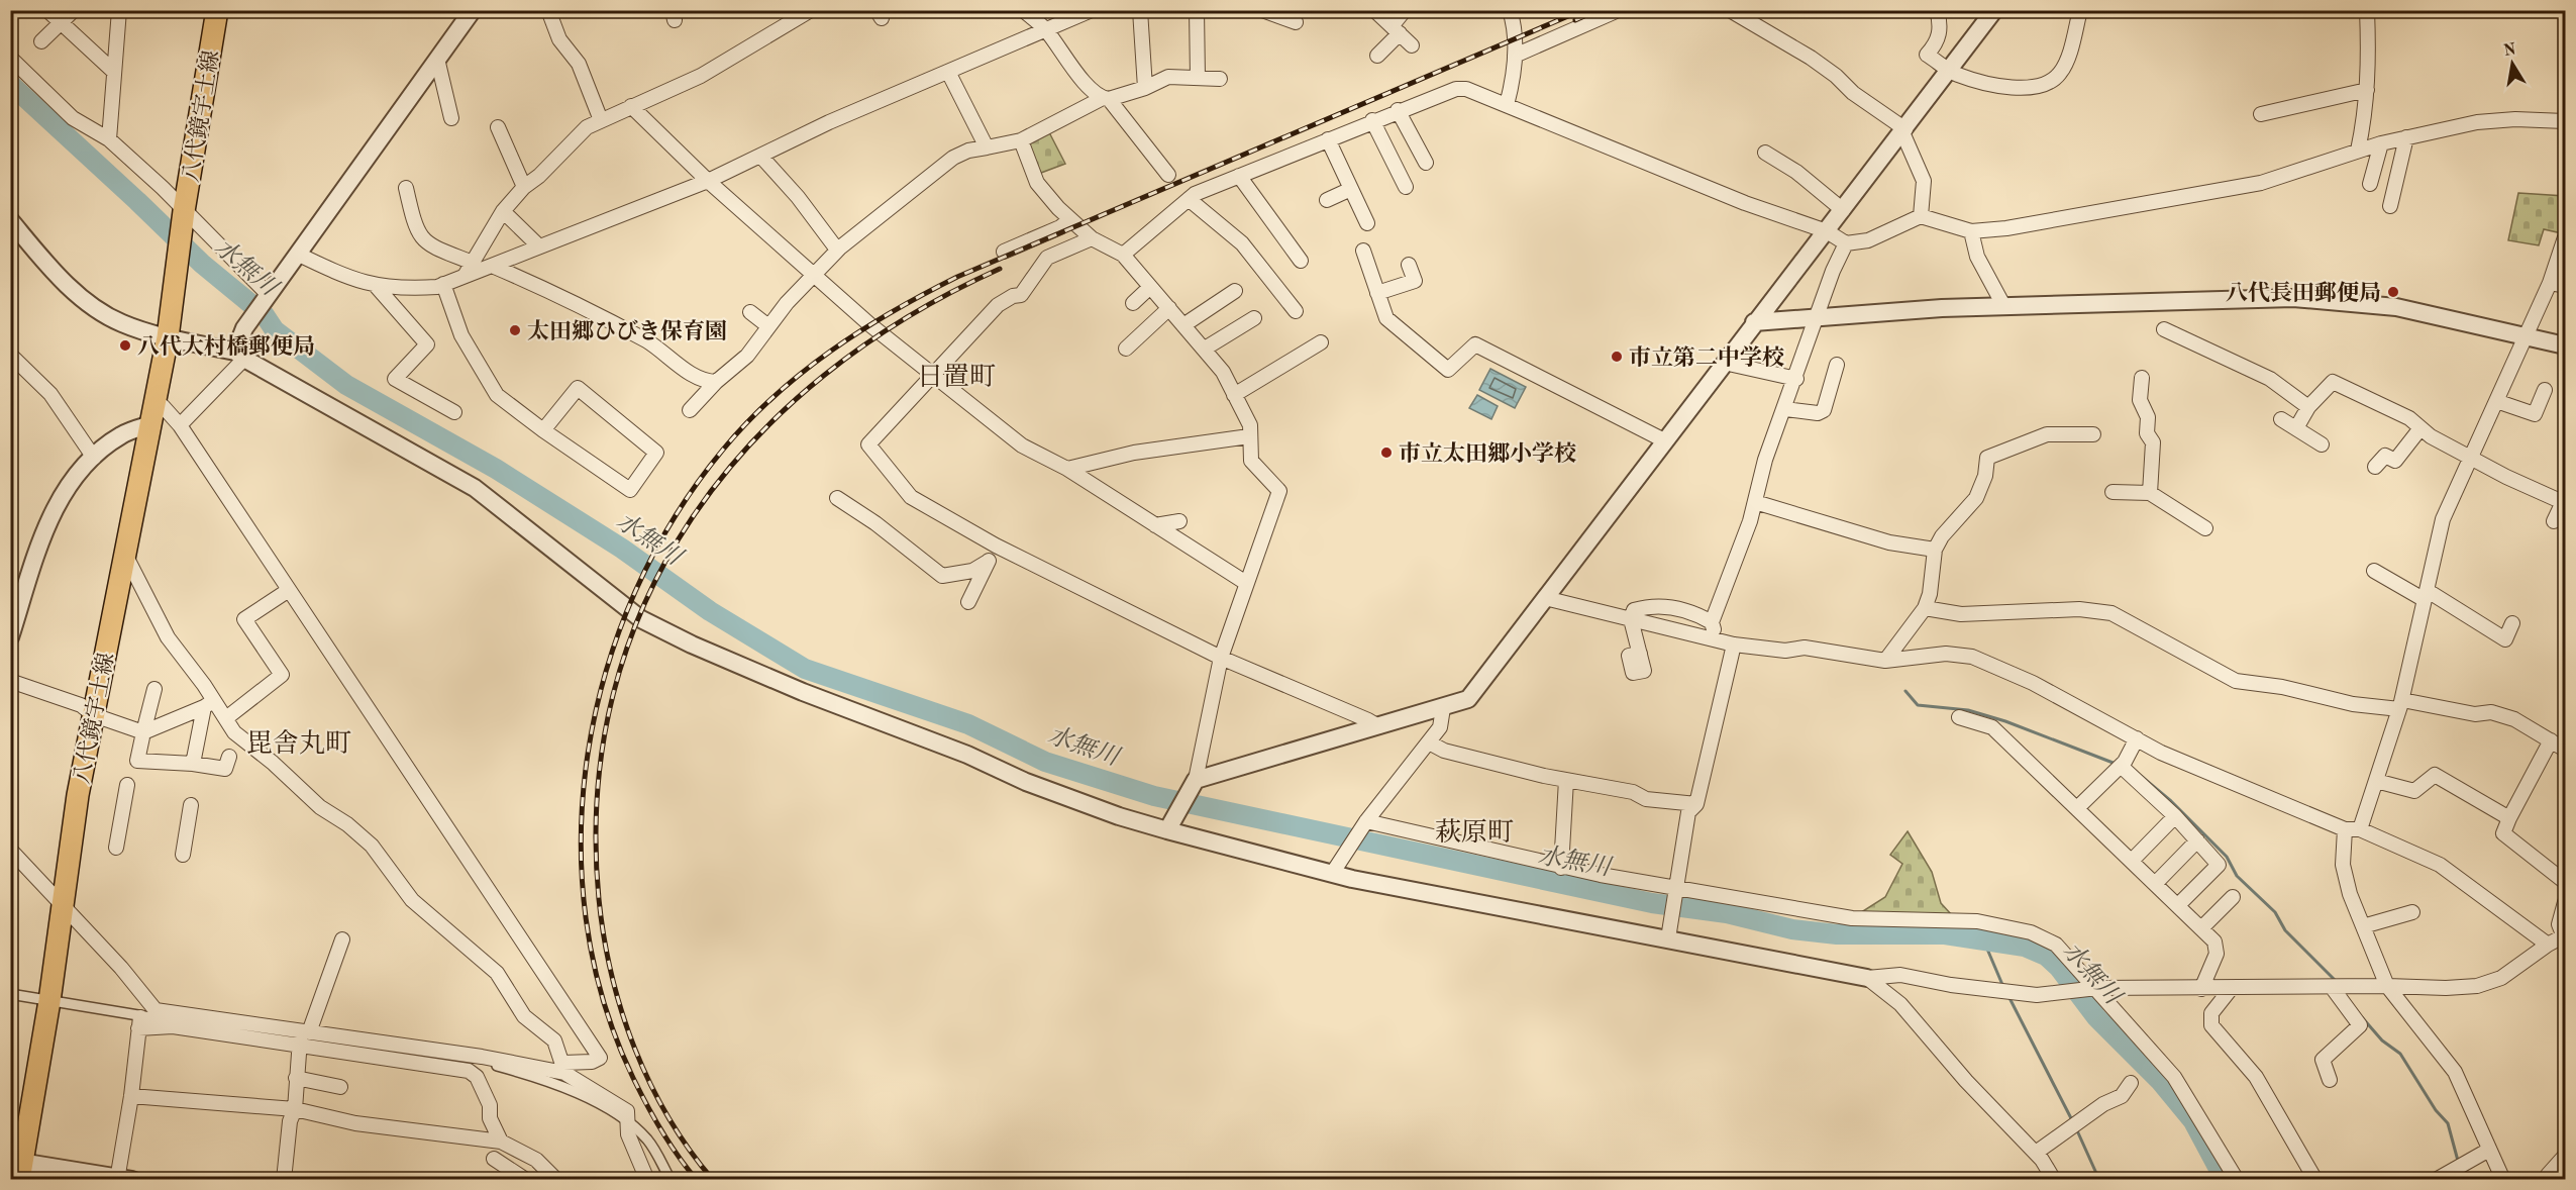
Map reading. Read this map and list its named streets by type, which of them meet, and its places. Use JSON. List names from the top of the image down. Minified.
{"streets":{"main road":["八代鏡宇土線"]},"districts":["日置町","毘舎丸町","萩原町"],"water":["水無川"],"places":["八代長田郵便局","太田郷ひびき保育園","八代大村橋郵便局","市立第二中学校","市立太田郷小学校"],"north":"top"}
